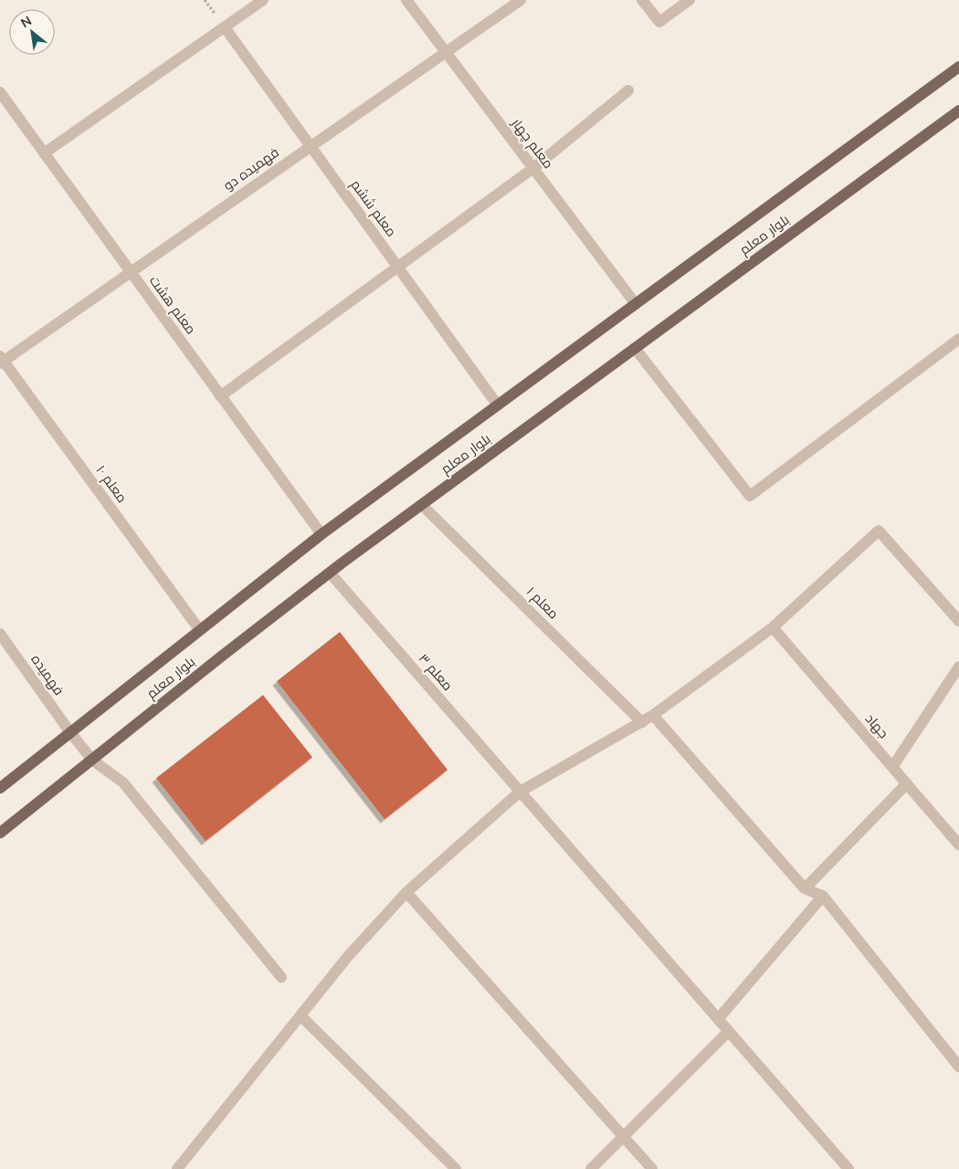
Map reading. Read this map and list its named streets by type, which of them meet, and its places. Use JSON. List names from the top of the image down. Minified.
{"streets":{"main road":["بلوار معلم"],"street":["معلم چهار","فهمیده دو","معلم ششم","معلم هشت","معلم ۱۰","معلم ۱","معلم ۳","فهمیده","جهاد"]},"crossings":[["معلم چهار","فهمیده دو"],["معلم چهار","بلوار معلم"],["فهمیده دو","معلم ششم"],["فهمیده دو","معلم هشت"],["فهمیده دو","معلم ۱۰"],["معلم ششم","بلوار معلم"],["بلوار معلم","معلم هشت"],["بلوار معلم","معلم ۱۰"],["بلوار معلم","معلم ۱"],["بلوار معلم","معلم ۳"],["بلوار معلم","فهمیده"]],"north":"top left"}
